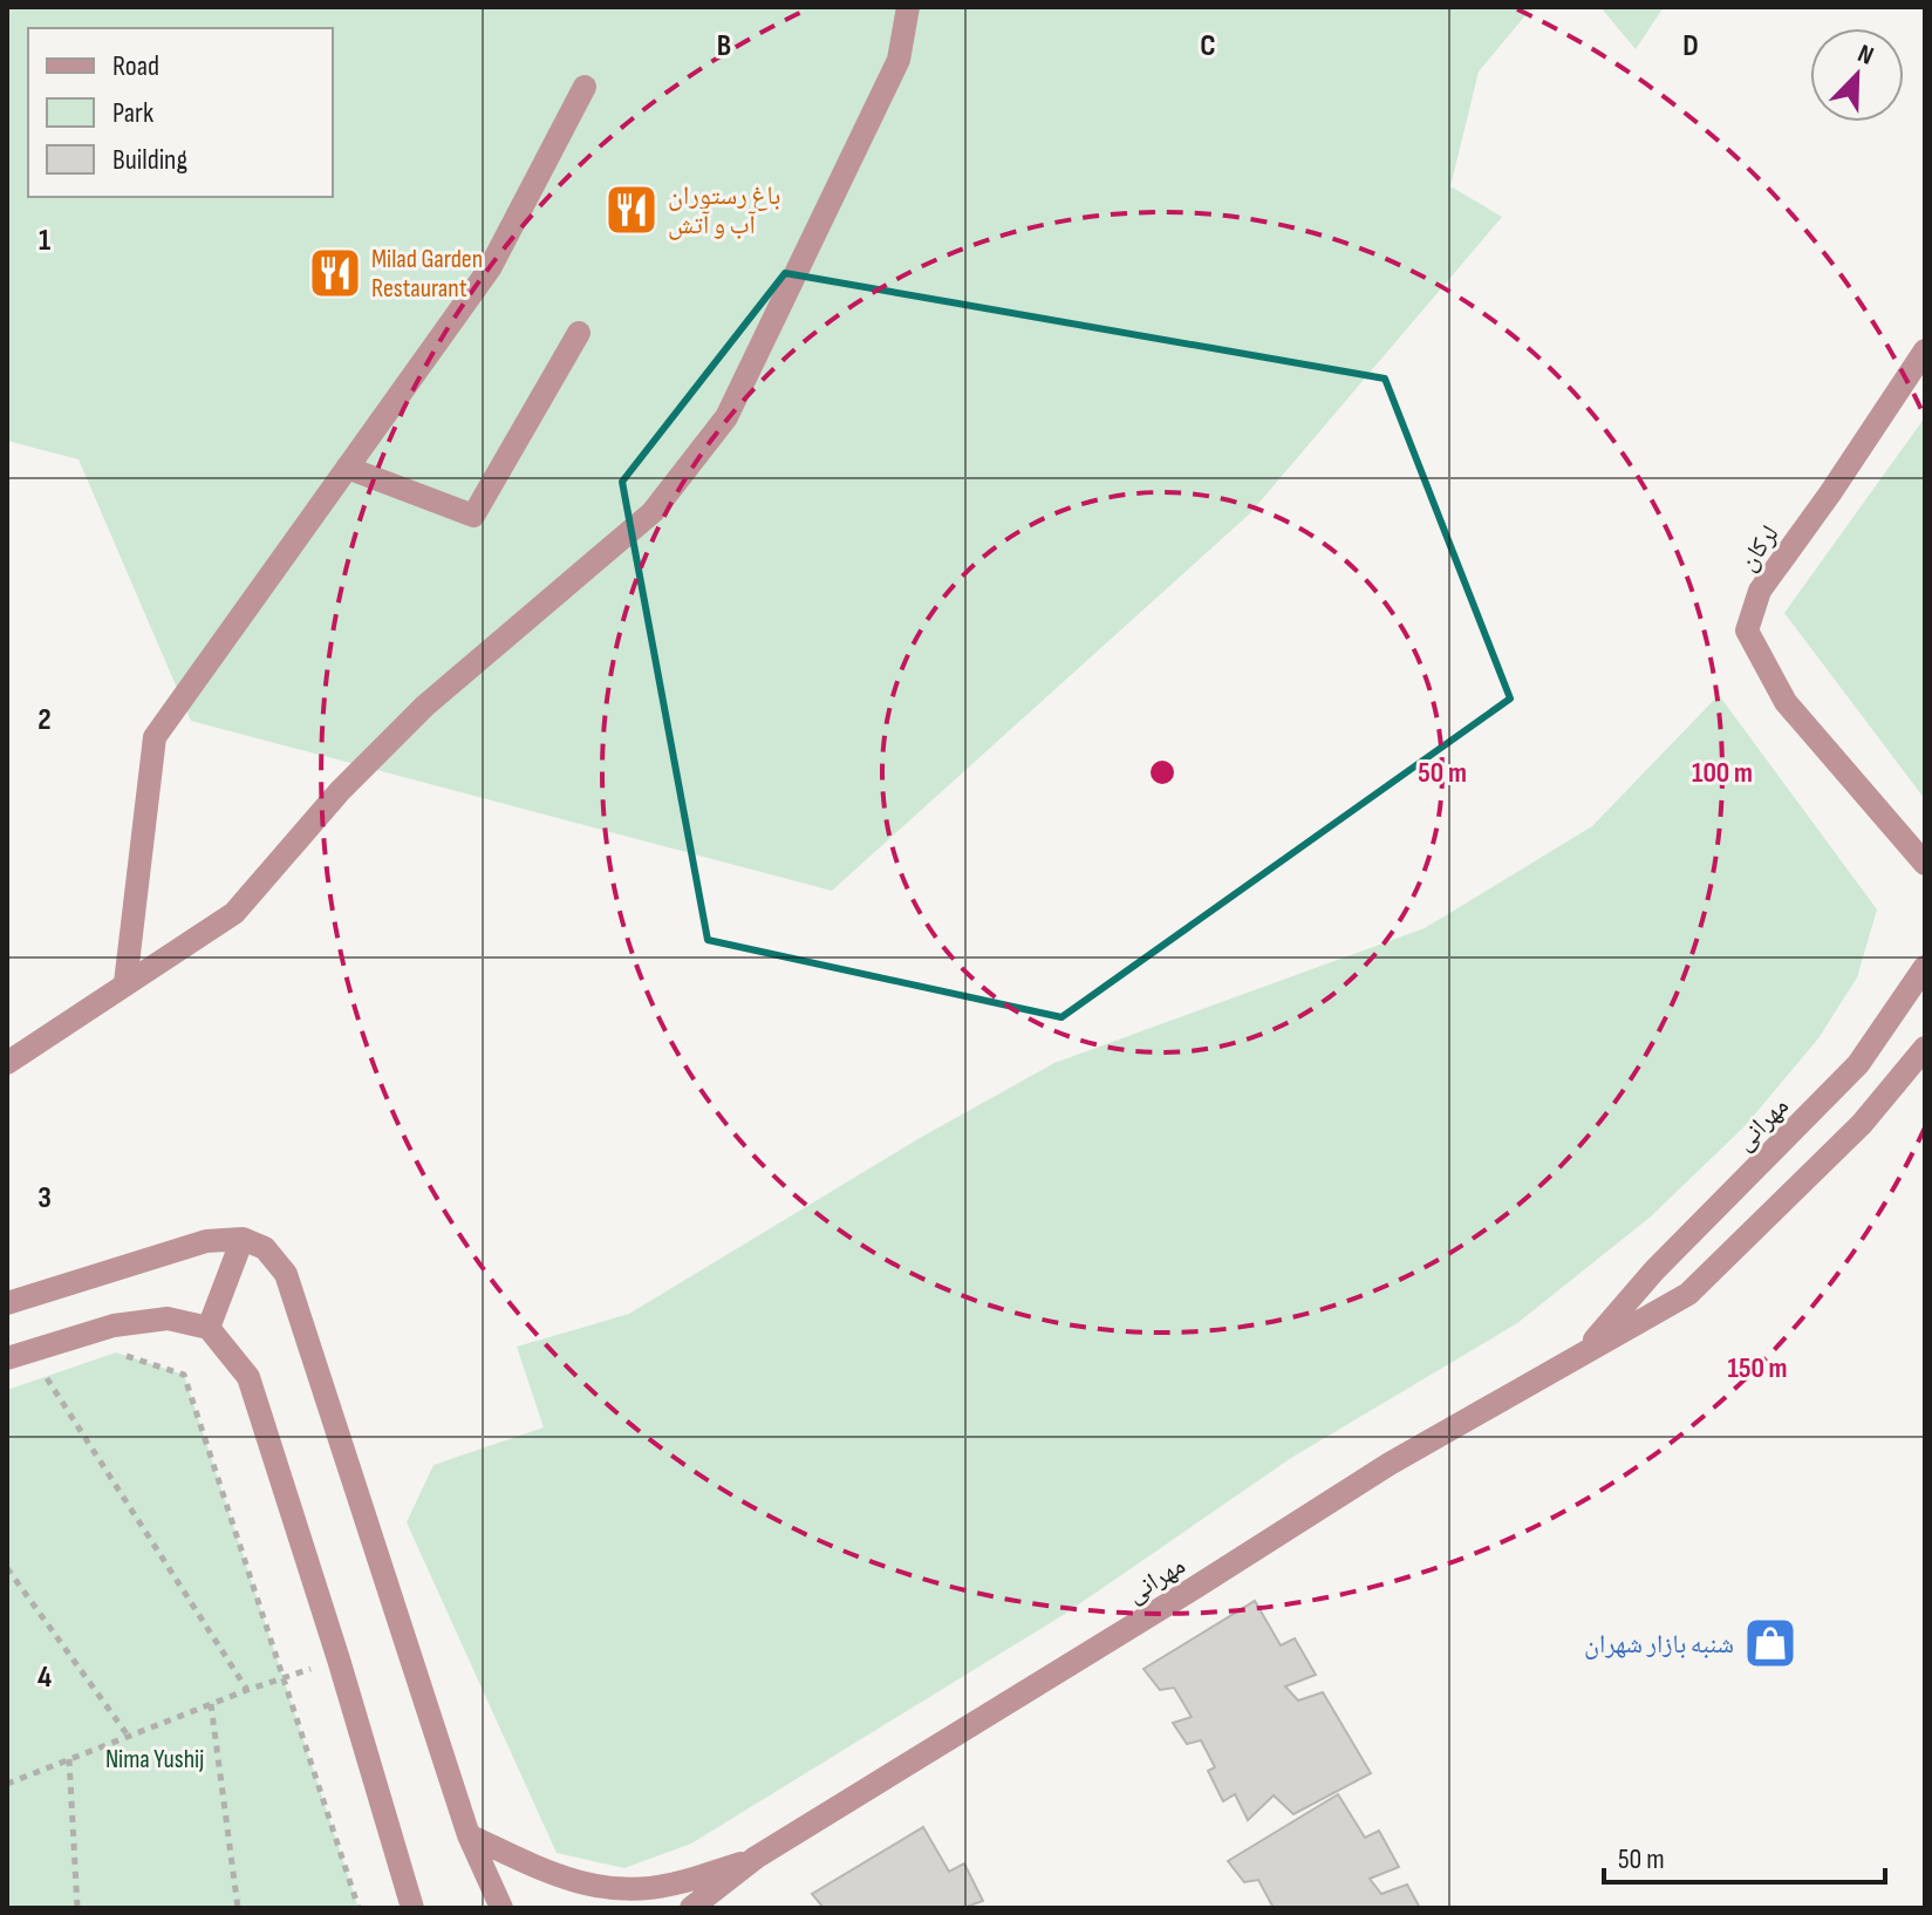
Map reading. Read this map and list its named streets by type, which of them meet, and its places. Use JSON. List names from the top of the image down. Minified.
{"streets":{"street":["لرکان","مهرانی"]},"parks":["Nima Yushij"],"places":{"restaurant":["باغ رستوران آب و آتش","Milad Garden Restaurant"],"shop":["شنبه بازار شهران"]},"legend":["Road","Park","Building"],"scale_bar":"50 m","north":"top right","grid":{"columns":["B","C","D"],"rows":["1","2","3","4"]},"rings":["50 m","100 m","150 m"]}
